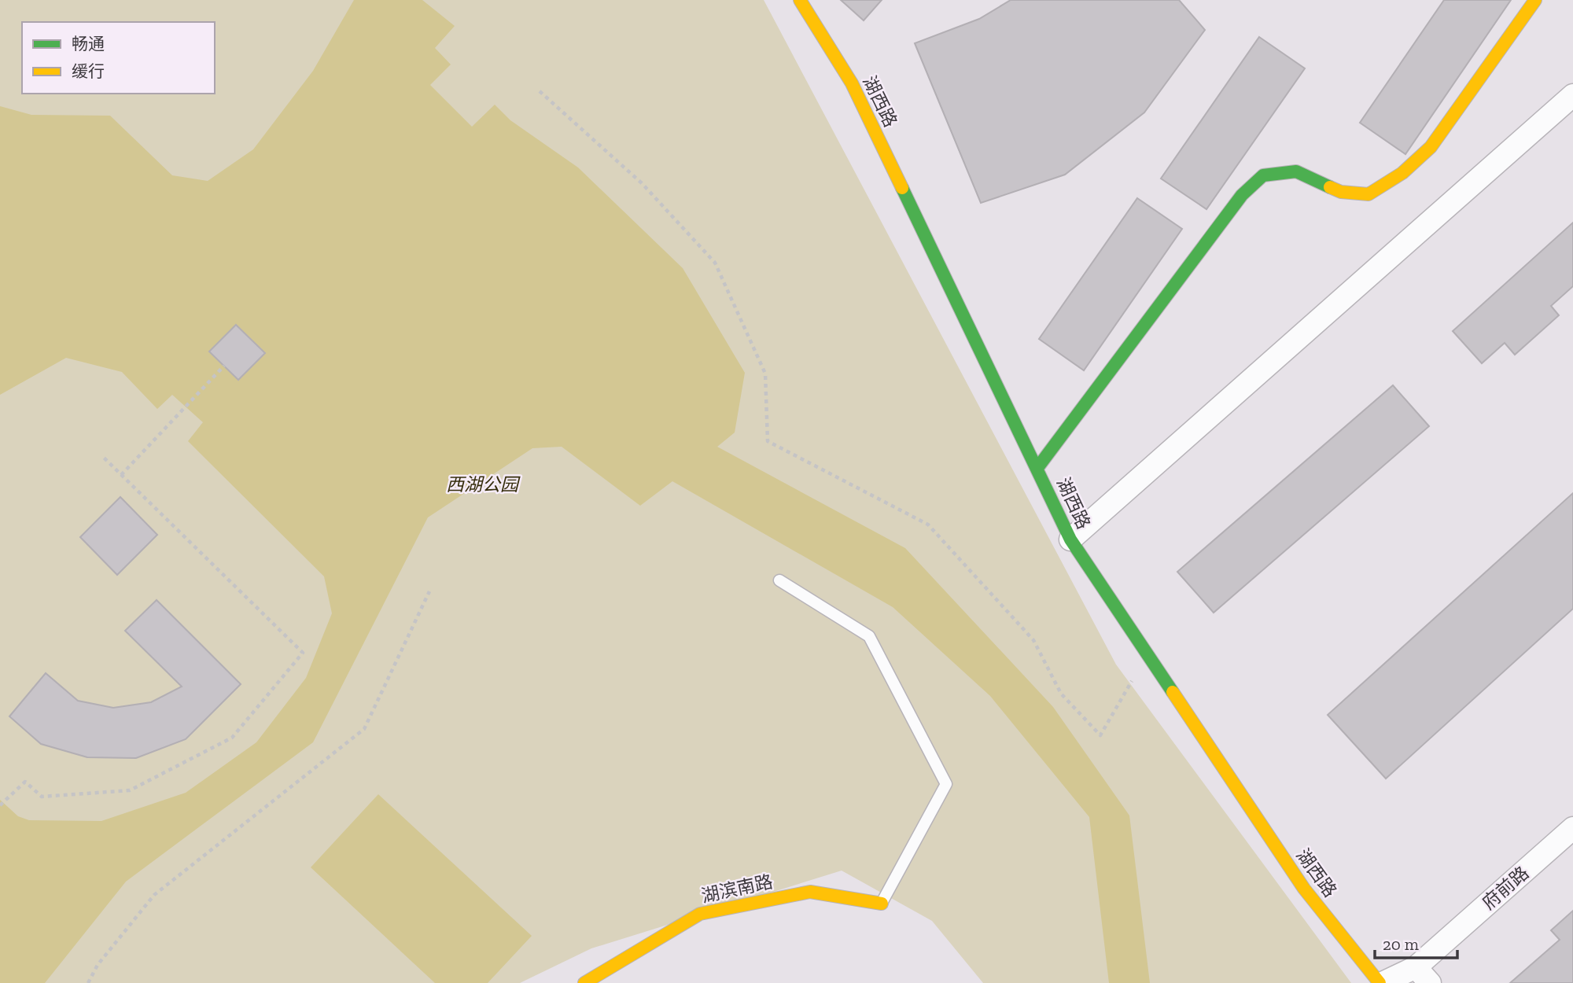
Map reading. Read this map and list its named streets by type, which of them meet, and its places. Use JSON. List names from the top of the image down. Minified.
{"streets":{"street":["湖西路","府前路","湖滨南路"]},"crossings":[["湖西路","府前路"]],"parks":["西湖公园"],"legend":["畅通","缓行"],"scale_bar":"20 m"}
